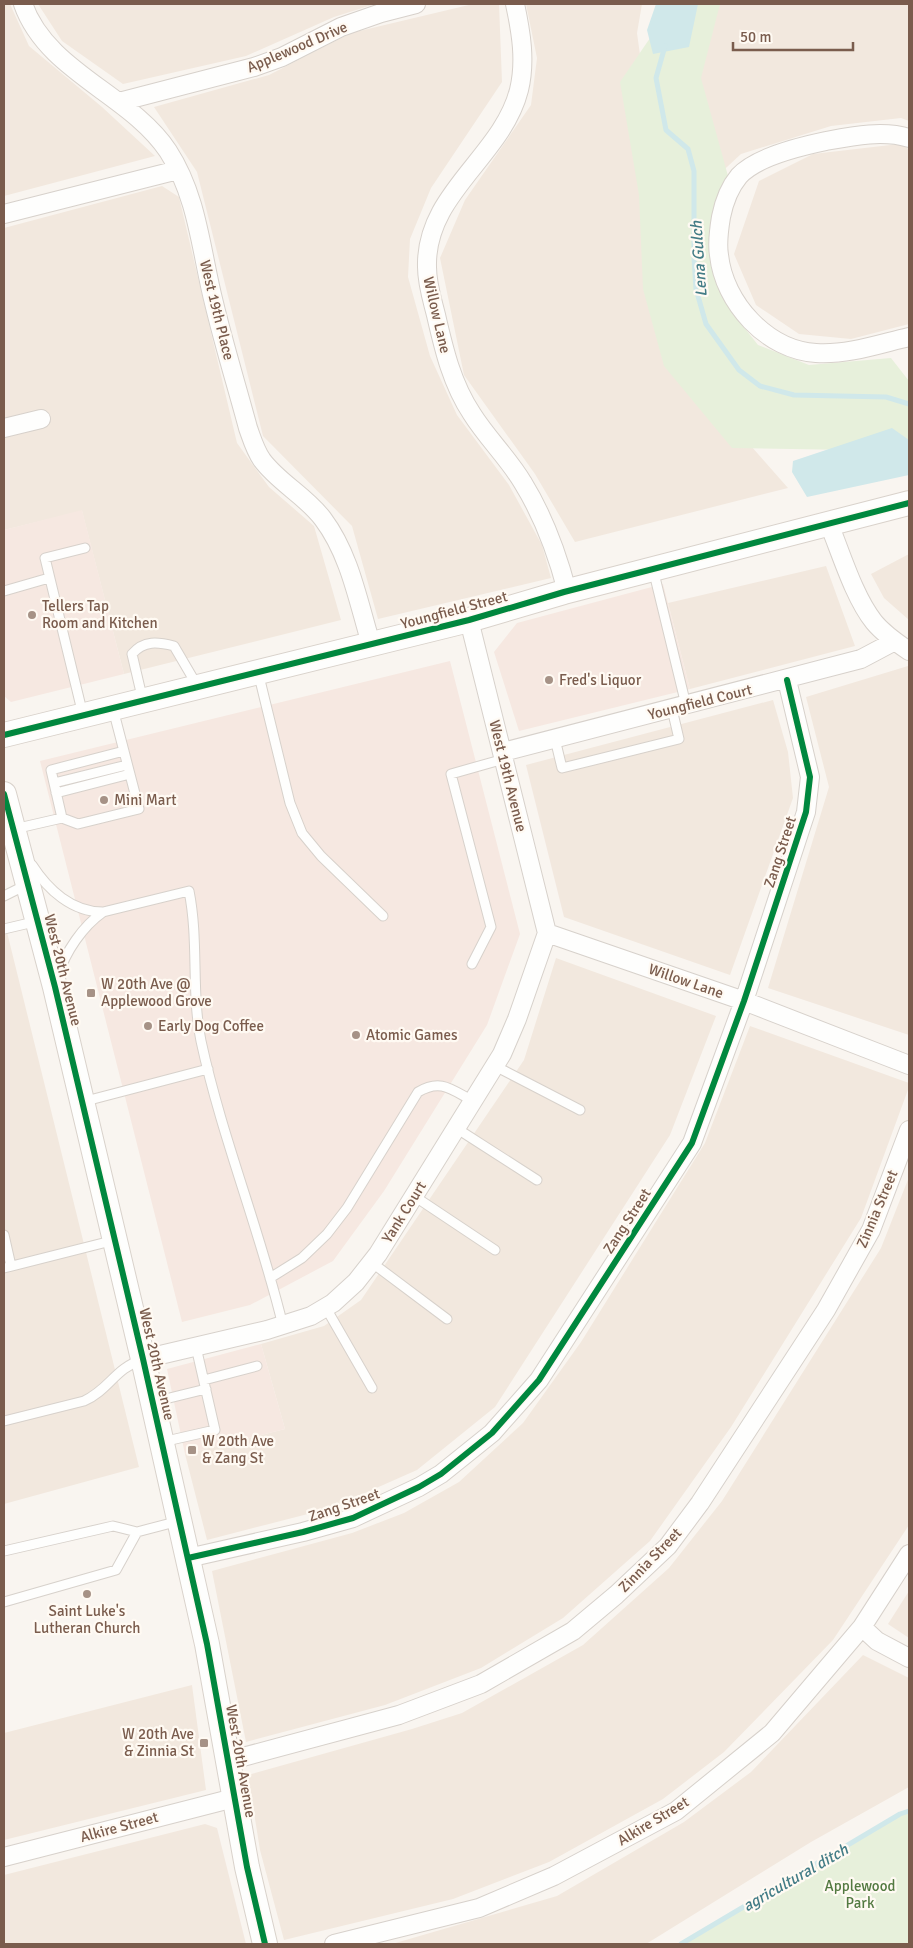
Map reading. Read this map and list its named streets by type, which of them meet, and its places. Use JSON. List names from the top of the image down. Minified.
{"streets":{"street":["Applewood Drive","West 19th Place","Willow Lane","Youngfield Street","Youngfield Court","West 19th Avenue","Zang Street","West 20th Avenue","Zinnia Street","Yank Court","Alkire Street"]},"crossings":[["Applewood Drive","West 19th Place"],["West 19th Place","Youngfield Street"],["Willow Lane","Youngfield Street"],["Willow Lane","West 19th Avenue"],["Willow Lane","Zang Street"],["Willow Lane","Yank Court"],["Youngfield Street","West 19th Avenue"],["Youngfield Court","West 19th Avenue"],["Youngfield Court","Zang Street"],["West 19th Avenue","Yank Court"],["Zang Street","West 20th Avenue"],["West 20th Avenue","Zinnia Street"],["West 20th Avenue","Yank Court"],["West 20th Avenue","Alkire Street"]],"water":["Lena Gulch","agricultural ditch"],"parks":["Applewood Park"],"places":{"other":["Tellers Tap Room and Kitchen","Fred's Liquor","Mini Mart","Early Dog Coffee","Atomic Games","Saint Luke's Lutheran Church"],"transit":["W 20th Ave @ Applewood Grove","W 20th Ave & Zang St","W 20th Ave & Zinnia St"]},"scale_bar":"50 m"}
